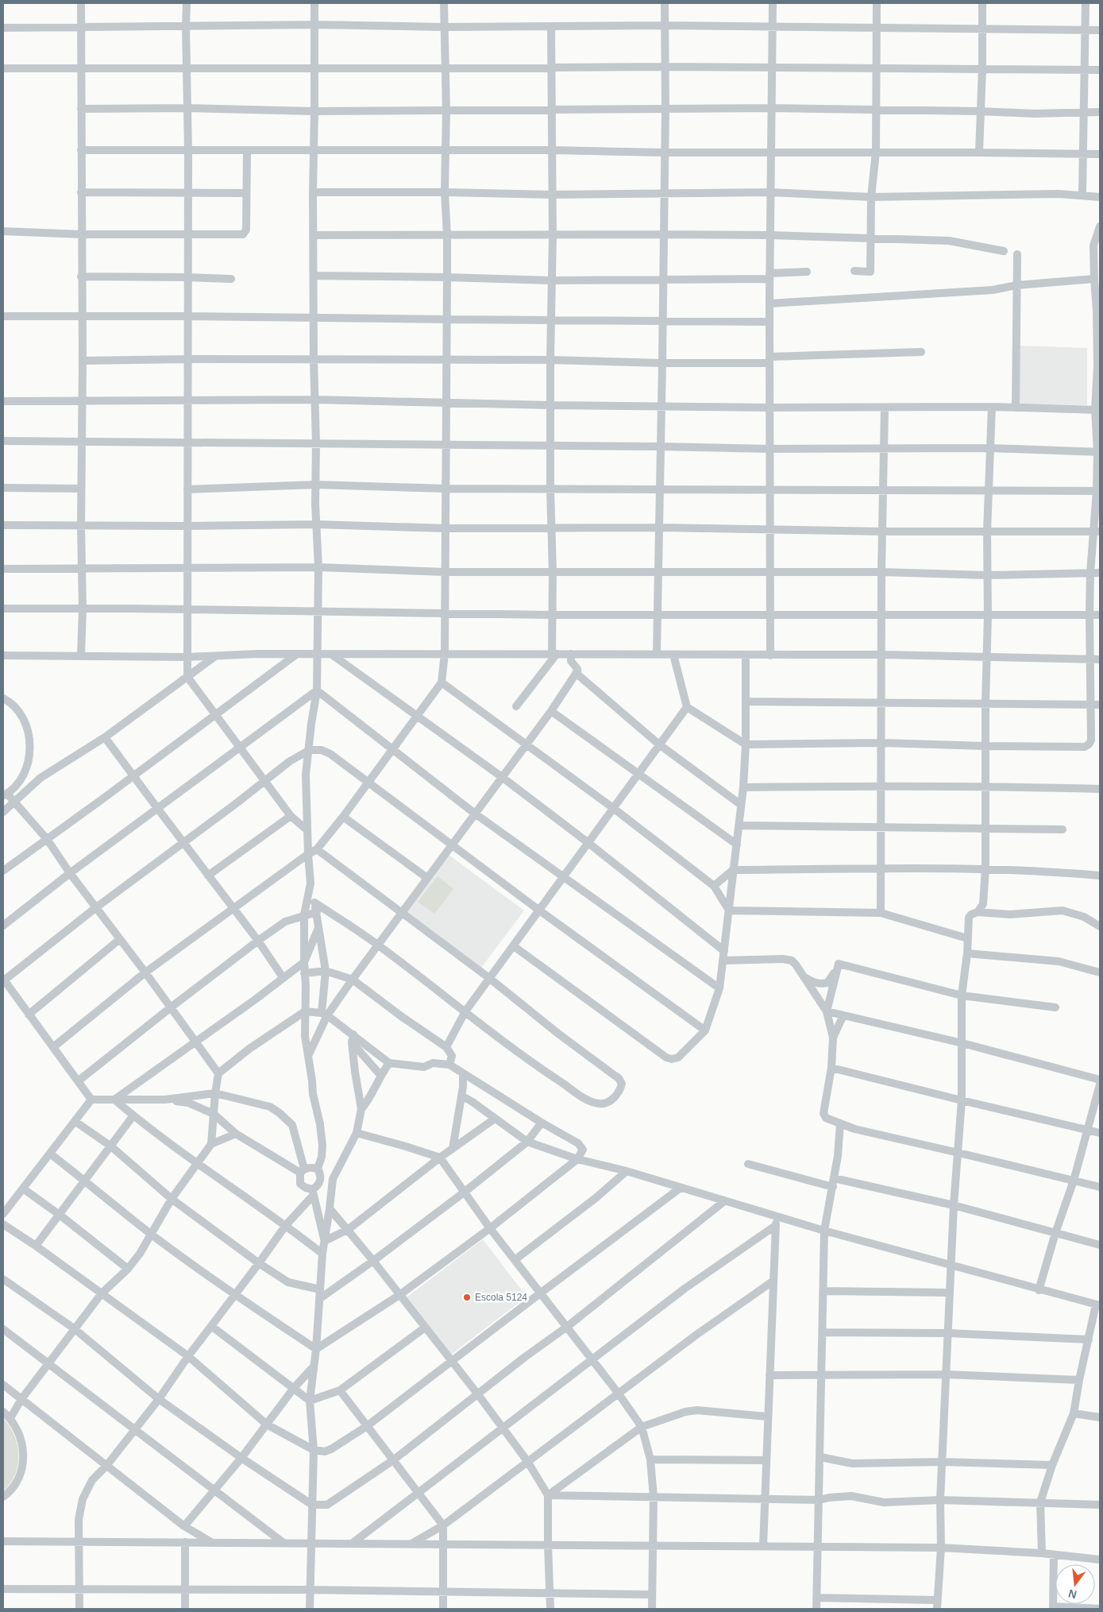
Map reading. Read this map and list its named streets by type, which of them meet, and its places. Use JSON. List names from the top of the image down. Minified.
{"places":["Escola 5124"],"north":"bottom"}
